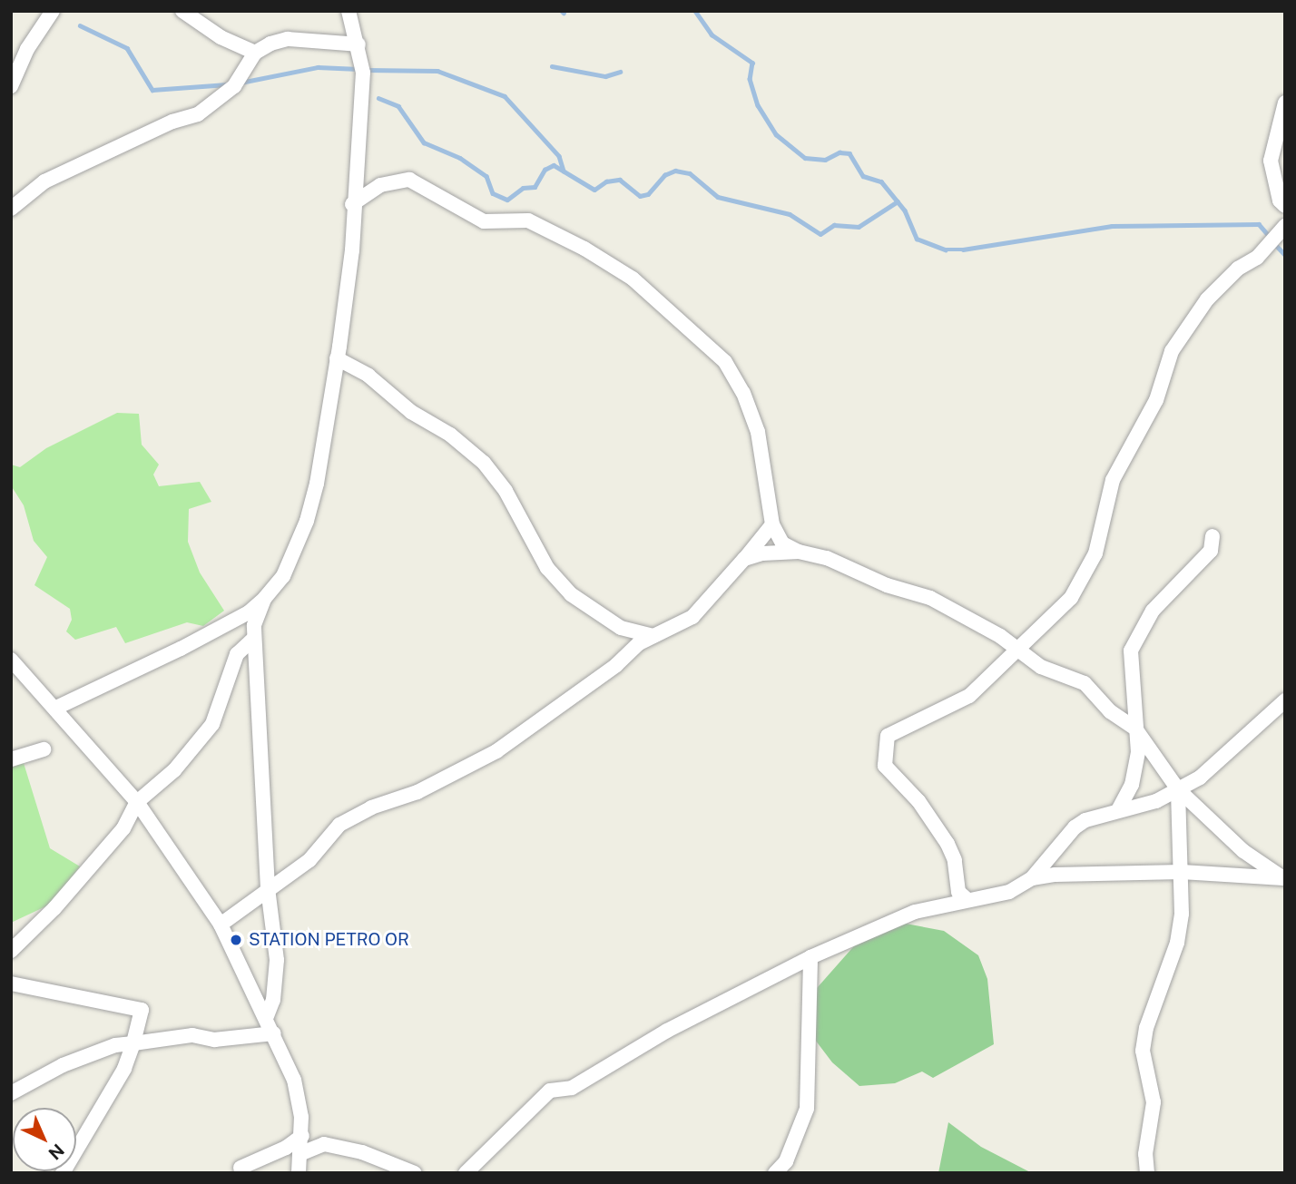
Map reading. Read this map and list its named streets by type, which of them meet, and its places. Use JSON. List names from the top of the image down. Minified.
{"places":["STATION PETRO OR"],"north":"bottom right"}
